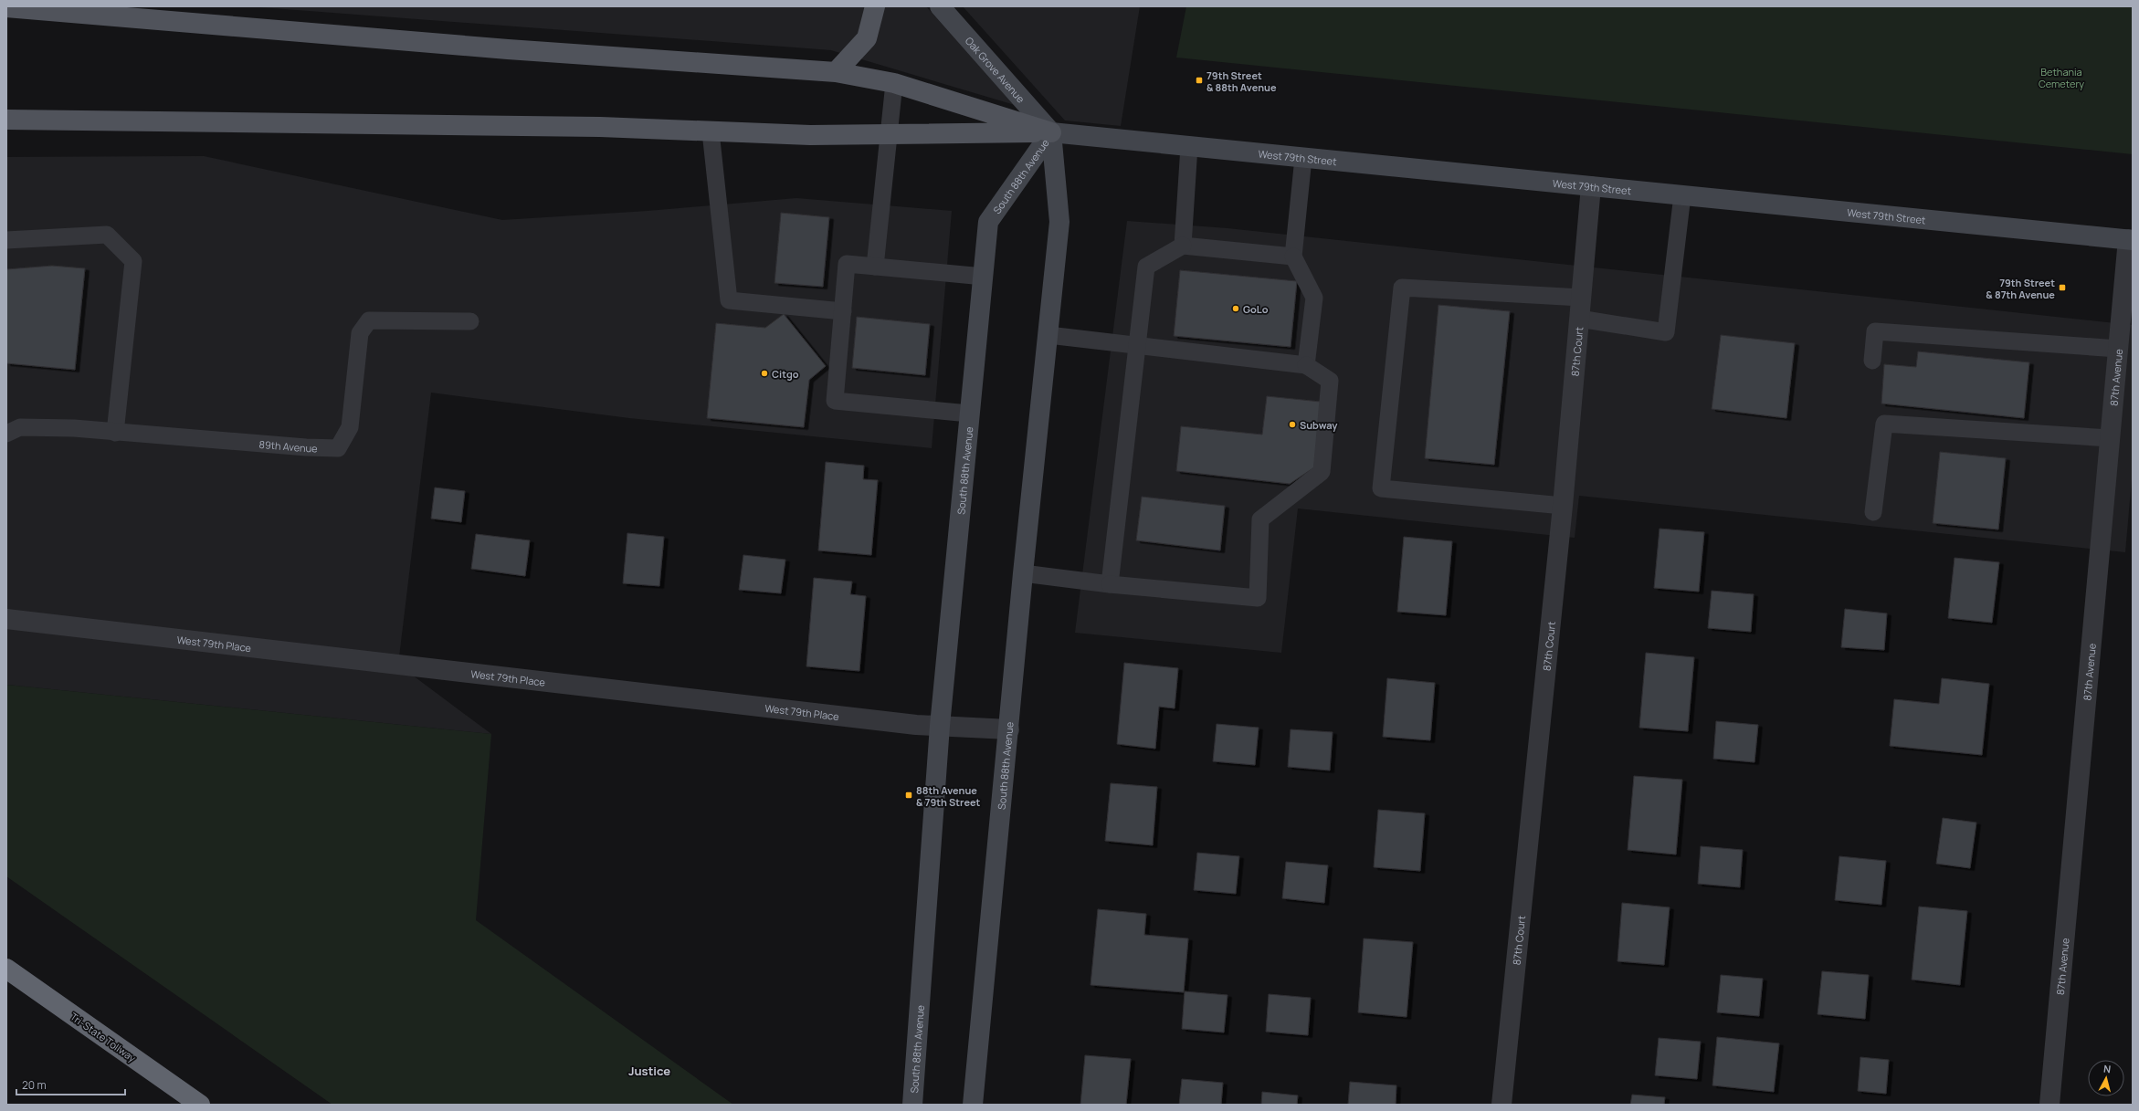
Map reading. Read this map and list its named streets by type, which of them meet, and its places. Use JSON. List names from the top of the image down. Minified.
{"streets":{"highway":["Tri-State Tollway"],"street":["Oak Grove Avenue","West 79th Street","South 88th Avenue","87th Court","87th Avenue","West 79th Place"],"lane":["89th Avenue"]},"crossings":[["Oak Grove Avenue","West 79th Street"],["Oak Grove Avenue","South 88th Avenue"],["West 79th Street","South 88th Avenue"],["West 79th Street","87th Court"],["West 79th Street","87th Avenue"],["South 88th Avenue","West 79th Place"]],"districts":["Justice"],"parks":["Bethania Cemetery"],"places":{"transit":["79th Street & 88th Avenue","79th Street & 87th Avenue","88th Avenue & 79th Street"],"other":["GoLo","Citgo","Subway"]},"scale_bar":"20 m","north":"top"}
